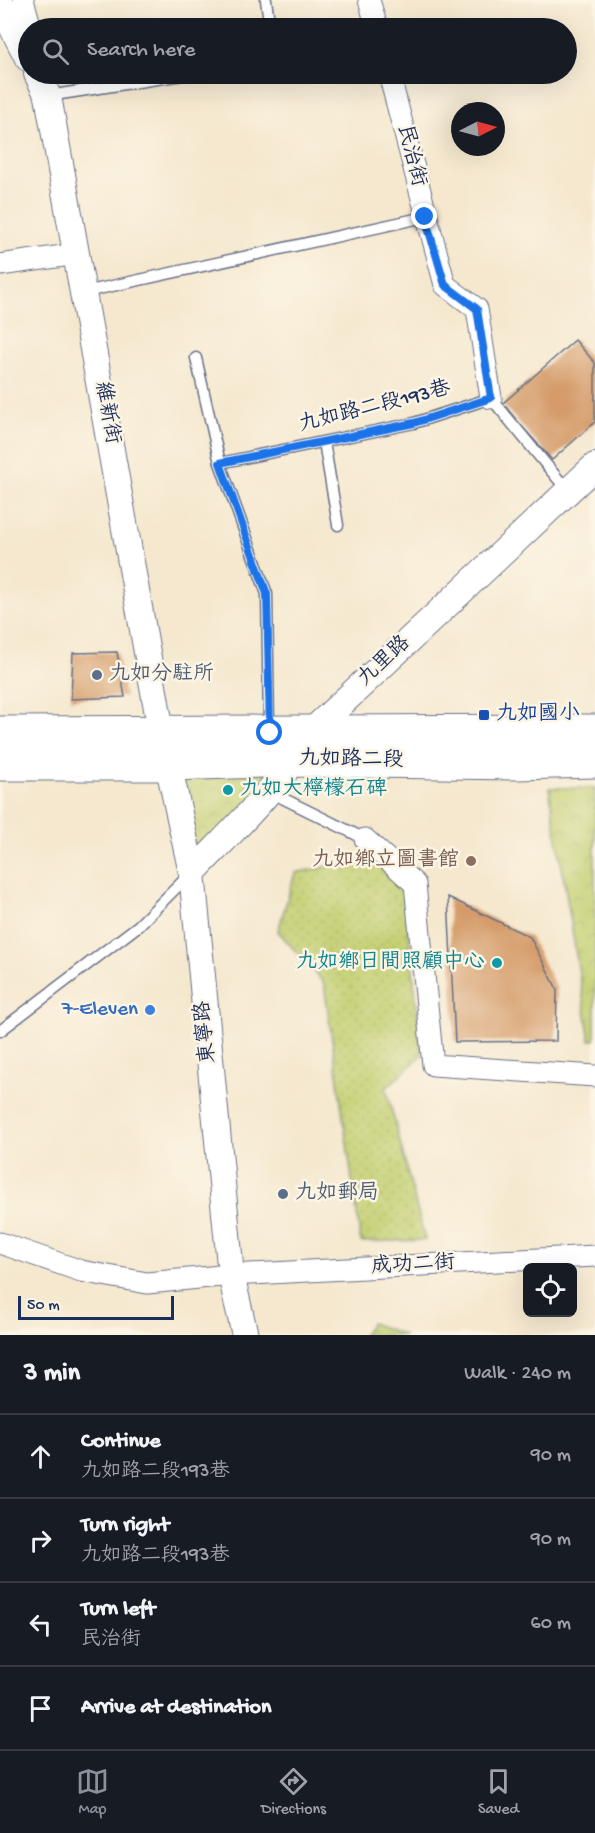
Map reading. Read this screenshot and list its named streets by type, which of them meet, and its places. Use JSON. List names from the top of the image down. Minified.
{"streets":{"main road":["九如路二段"],"street":["民治街","維新街","九里路","東寧路","成功二街"],"lane":["九如路二段193巷"]},"crossings":[["民治街","九如路二段193巷"],["維新街","九如路二段"],["維新街","東寧路"],["九里路","九如路二段"],["九里路","東寧路"],["九如路二段","東寧路"],["東寧路","成功二街"]],"places":{"other":["九如分駐所","九如大檸檬石碑","九如鄉立圖書館","九如鄉日間照顧中心","7-Eleven","九如郵局"],"transit":["九如國小"]},"scale_bar":"50 m","north":"right","page":{"search":"Search here","scale":"50 m","heading":["3 min","Walk · 240 m"],"list":[["Continue","九如路二段193巷","90 m"],["Turn right","九如路二段193巷","90 m"],["Turn left","民治街","60 m"],"Arrive at destination"],"nav":["Map","Directions","Saved"]}}
